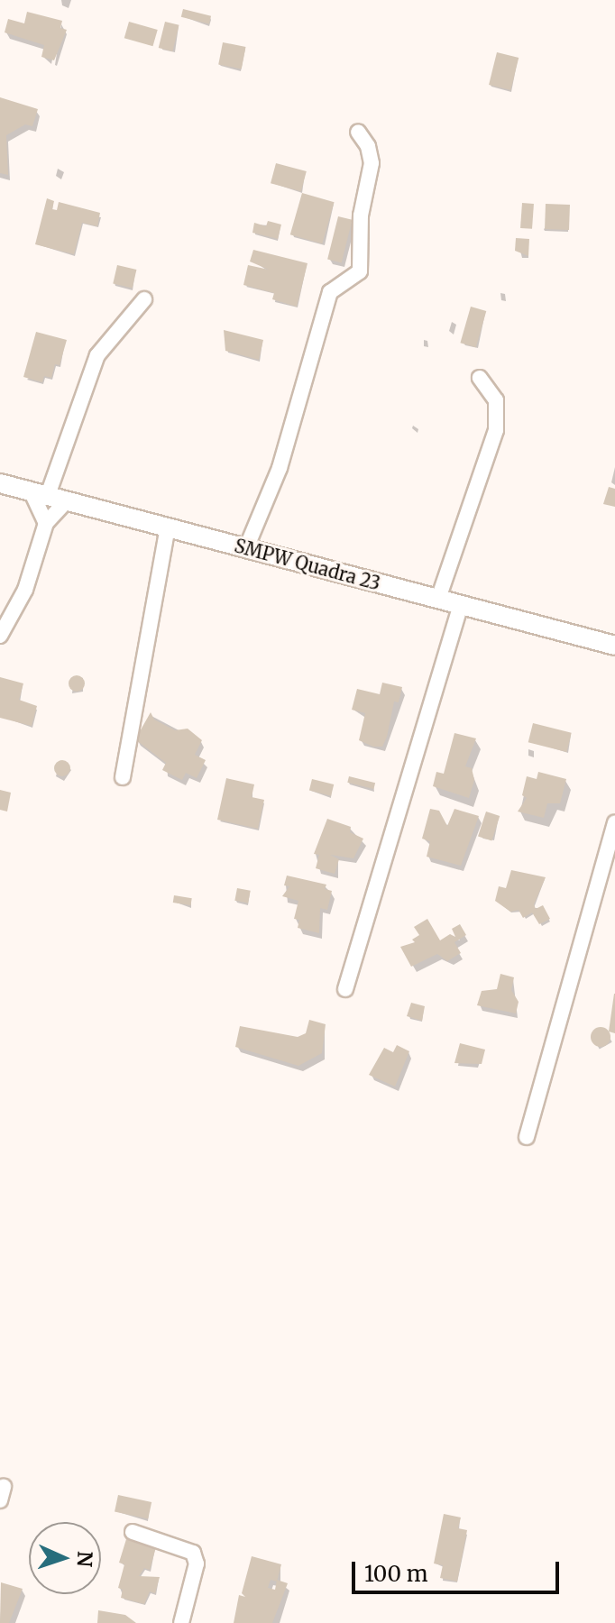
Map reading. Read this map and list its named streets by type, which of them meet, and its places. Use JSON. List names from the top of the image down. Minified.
{"streets":{"street":["SMPW Quadra 23"]},"scale_bar":"100 m","north":"right"}
